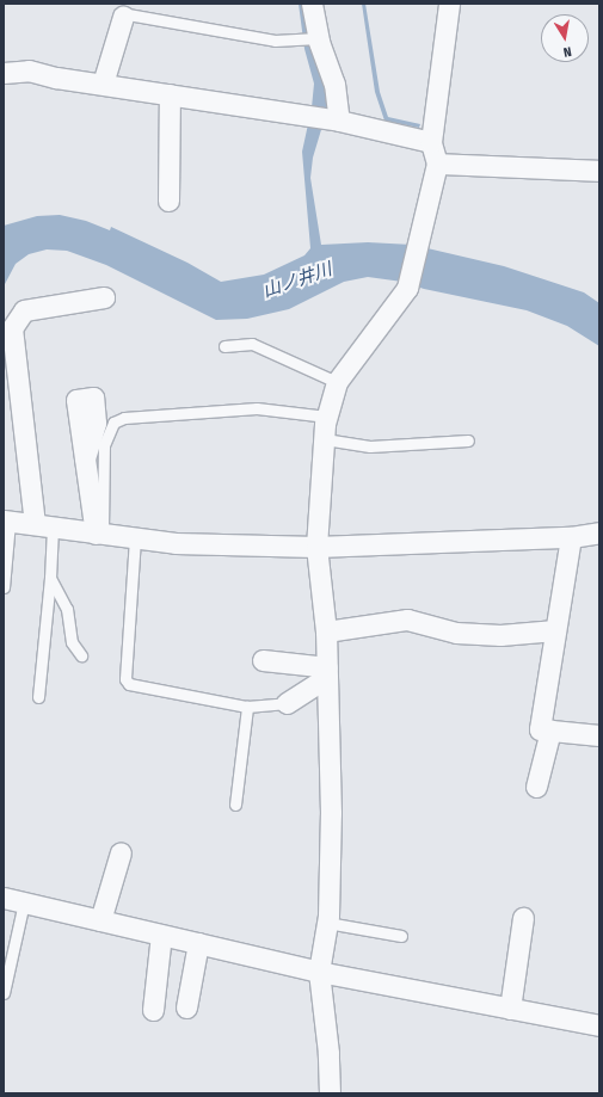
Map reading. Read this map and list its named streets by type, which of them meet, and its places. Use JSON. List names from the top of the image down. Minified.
{"water":["山ノ井川"],"north":"bottom"}
